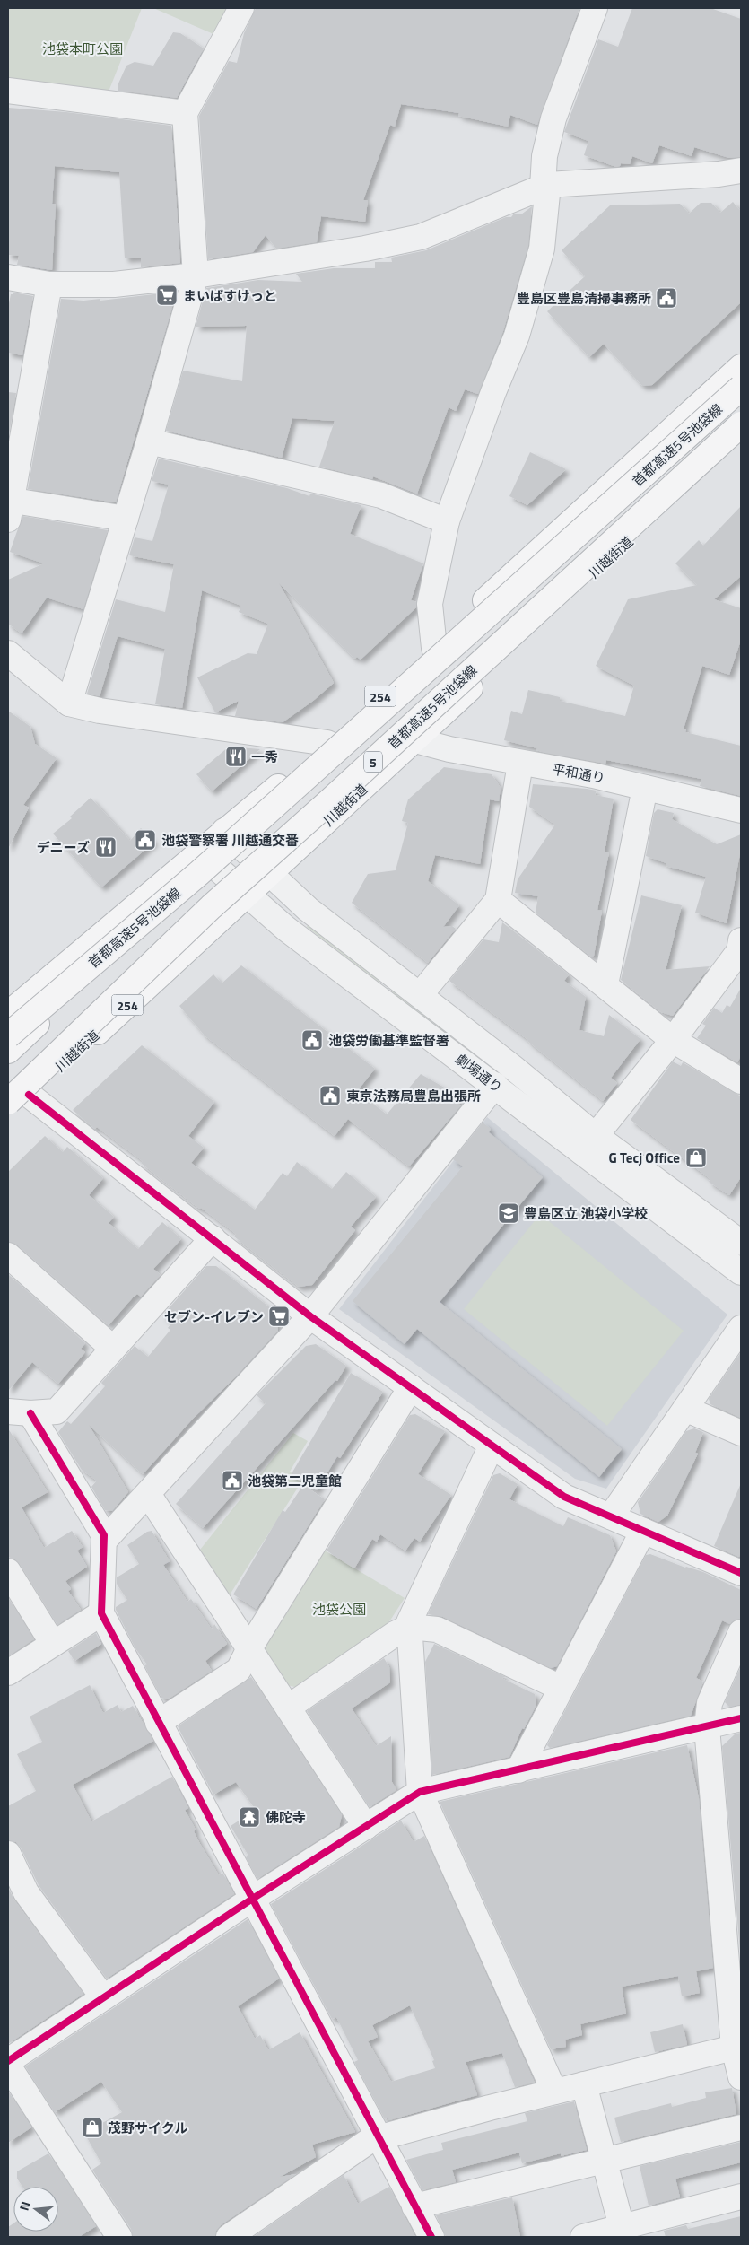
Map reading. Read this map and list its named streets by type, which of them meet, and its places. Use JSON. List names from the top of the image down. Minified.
{"streets":{"highway":["首都高速5号池袋線","川越街道","254","5"],"street":["平和通り","劇場通り"]},"crossings":[["首都高速5号池袋線","川越街道"],["首都高速5号池袋線","254"],["首都高速5号池袋線","劇場通り"],["川越街道","平和通り"],["川越街道","劇場通り"],["254","劇場通り"]],"parks":["池袋本町公園","池袋公園"],"places":{"supermarket":["まいばすけっと","セブン-イレブン"],"public building":["豊島区豊島清掃事務所","池袋警察署 川越通交番","池袋労働基準監督署","東京法務局豊島出張所","池袋第二児童館"],"restaurant":["一秀","デニーズ"],"shop":["G Tecj Office","茂野サイクル"],"school or university":["豊島区立 池袋小学校"],"temple":["佛陀寺"]},"north":"left"}
